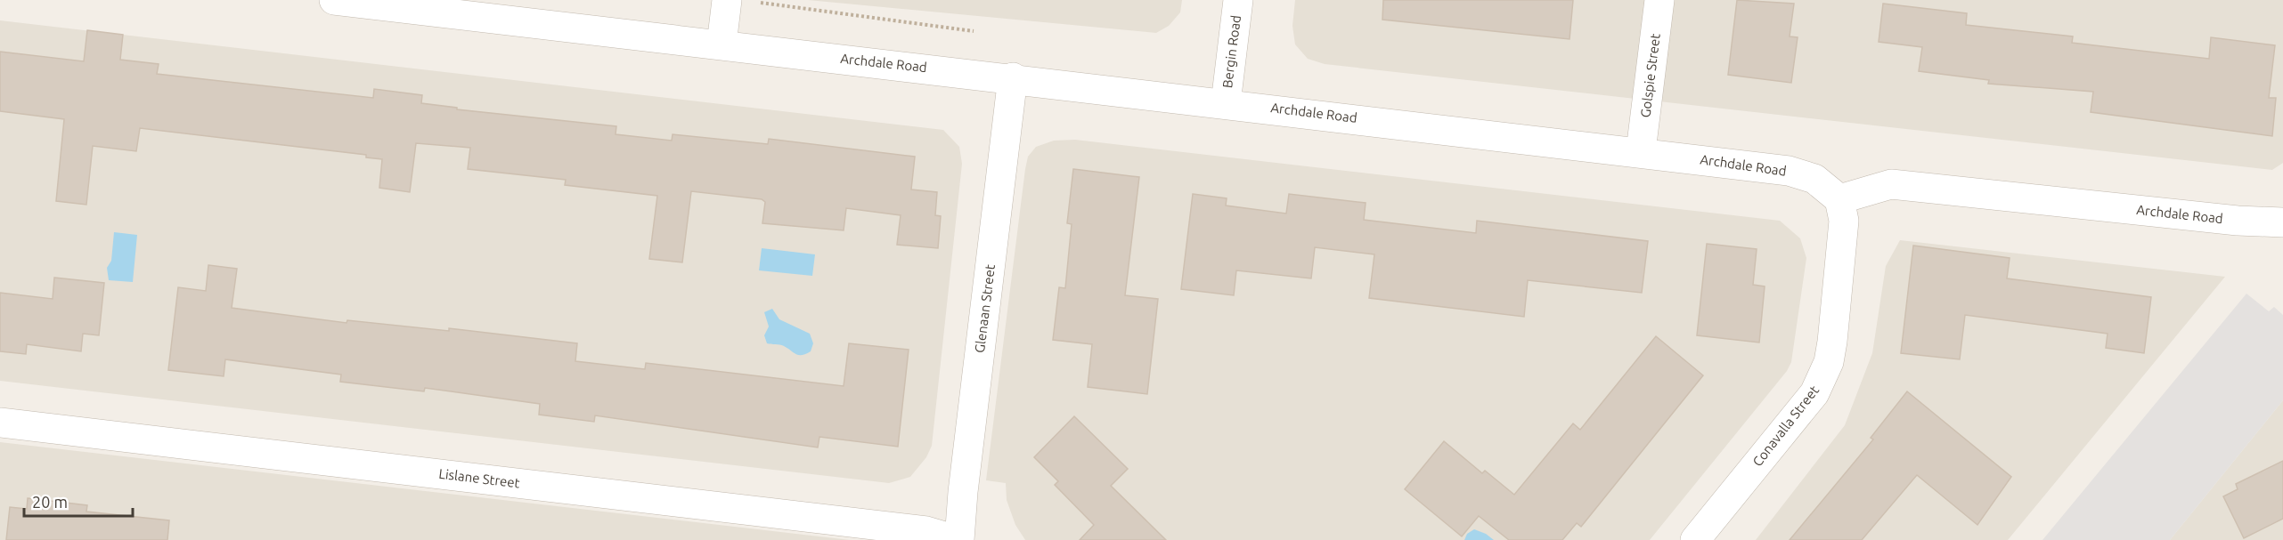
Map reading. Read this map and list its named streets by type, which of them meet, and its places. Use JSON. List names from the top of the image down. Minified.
{"streets":{"street":["Bergin Road","Archdale Road","Golspie Street","Glenaan Street","Conavalla Street","Lislane Street"]},"crossings":[["Bergin Road","Archdale Road"],["Archdale Road","Golspie Street"],["Archdale Road","Glenaan Street"],["Archdale Road","Conavalla Street"],["Glenaan Street","Lislane Street"]],"scale_bar":"20 m"}
